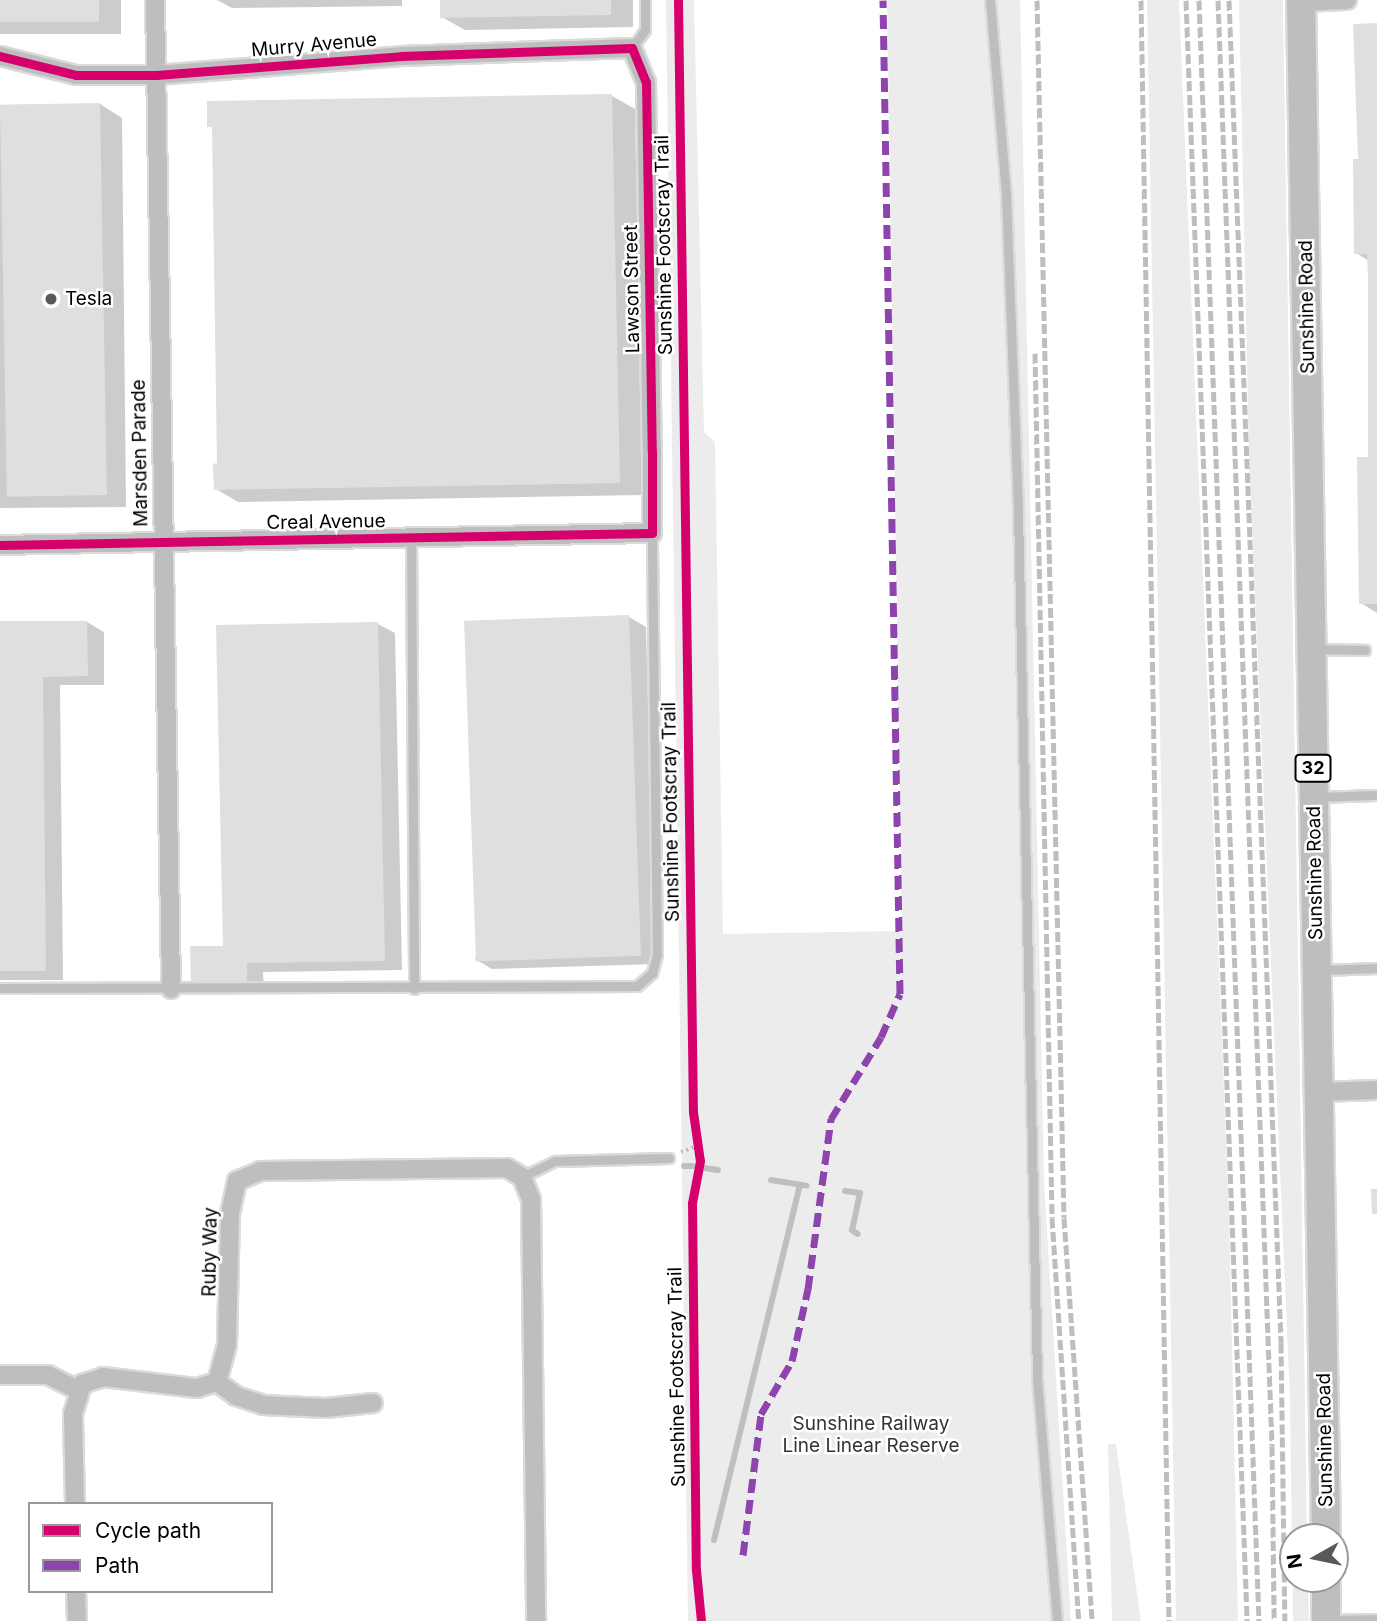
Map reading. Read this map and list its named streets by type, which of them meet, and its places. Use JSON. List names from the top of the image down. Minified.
{"streets":{"main road":["Sunshine Road","32"],"street":["Murry Avenue","Lawson Street","Marsden Parade","Creal Avenue","Ruby Way"],"cycle path":["Sunshine Footscray Trail"]},"crossings":[["Murry Avenue","Lawson Street"],["Murry Avenue","Marsden Parade"],["Lawson Street","Creal Avenue"],["Marsden Parade","Creal Avenue"]],"parks":["Sunshine Railway Line Linear Reserve"],"places":["Tesla"],"legend":["Cycle path","Path"],"north":"left"}
